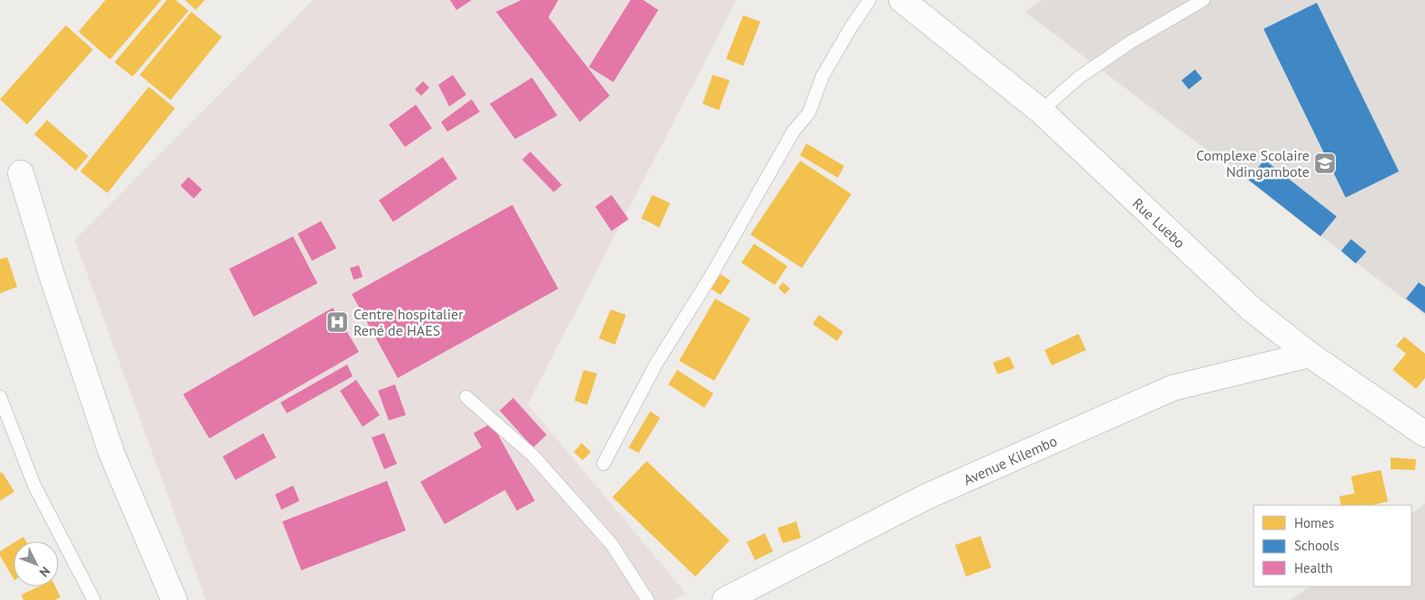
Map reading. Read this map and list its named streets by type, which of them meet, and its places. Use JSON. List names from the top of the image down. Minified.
{"streets":{"street":["Rue Luebo","Avenue Kilembo"]},"crossings":[["Rue Luebo","Avenue Kilembo"]],"places":{"school or university":["Complexe Scolaire Ndingambote"],"hospital":["Centre hospitalier René de HAES"]},"legend":["Homes","Schools","Health"],"north":"bottom right"}
